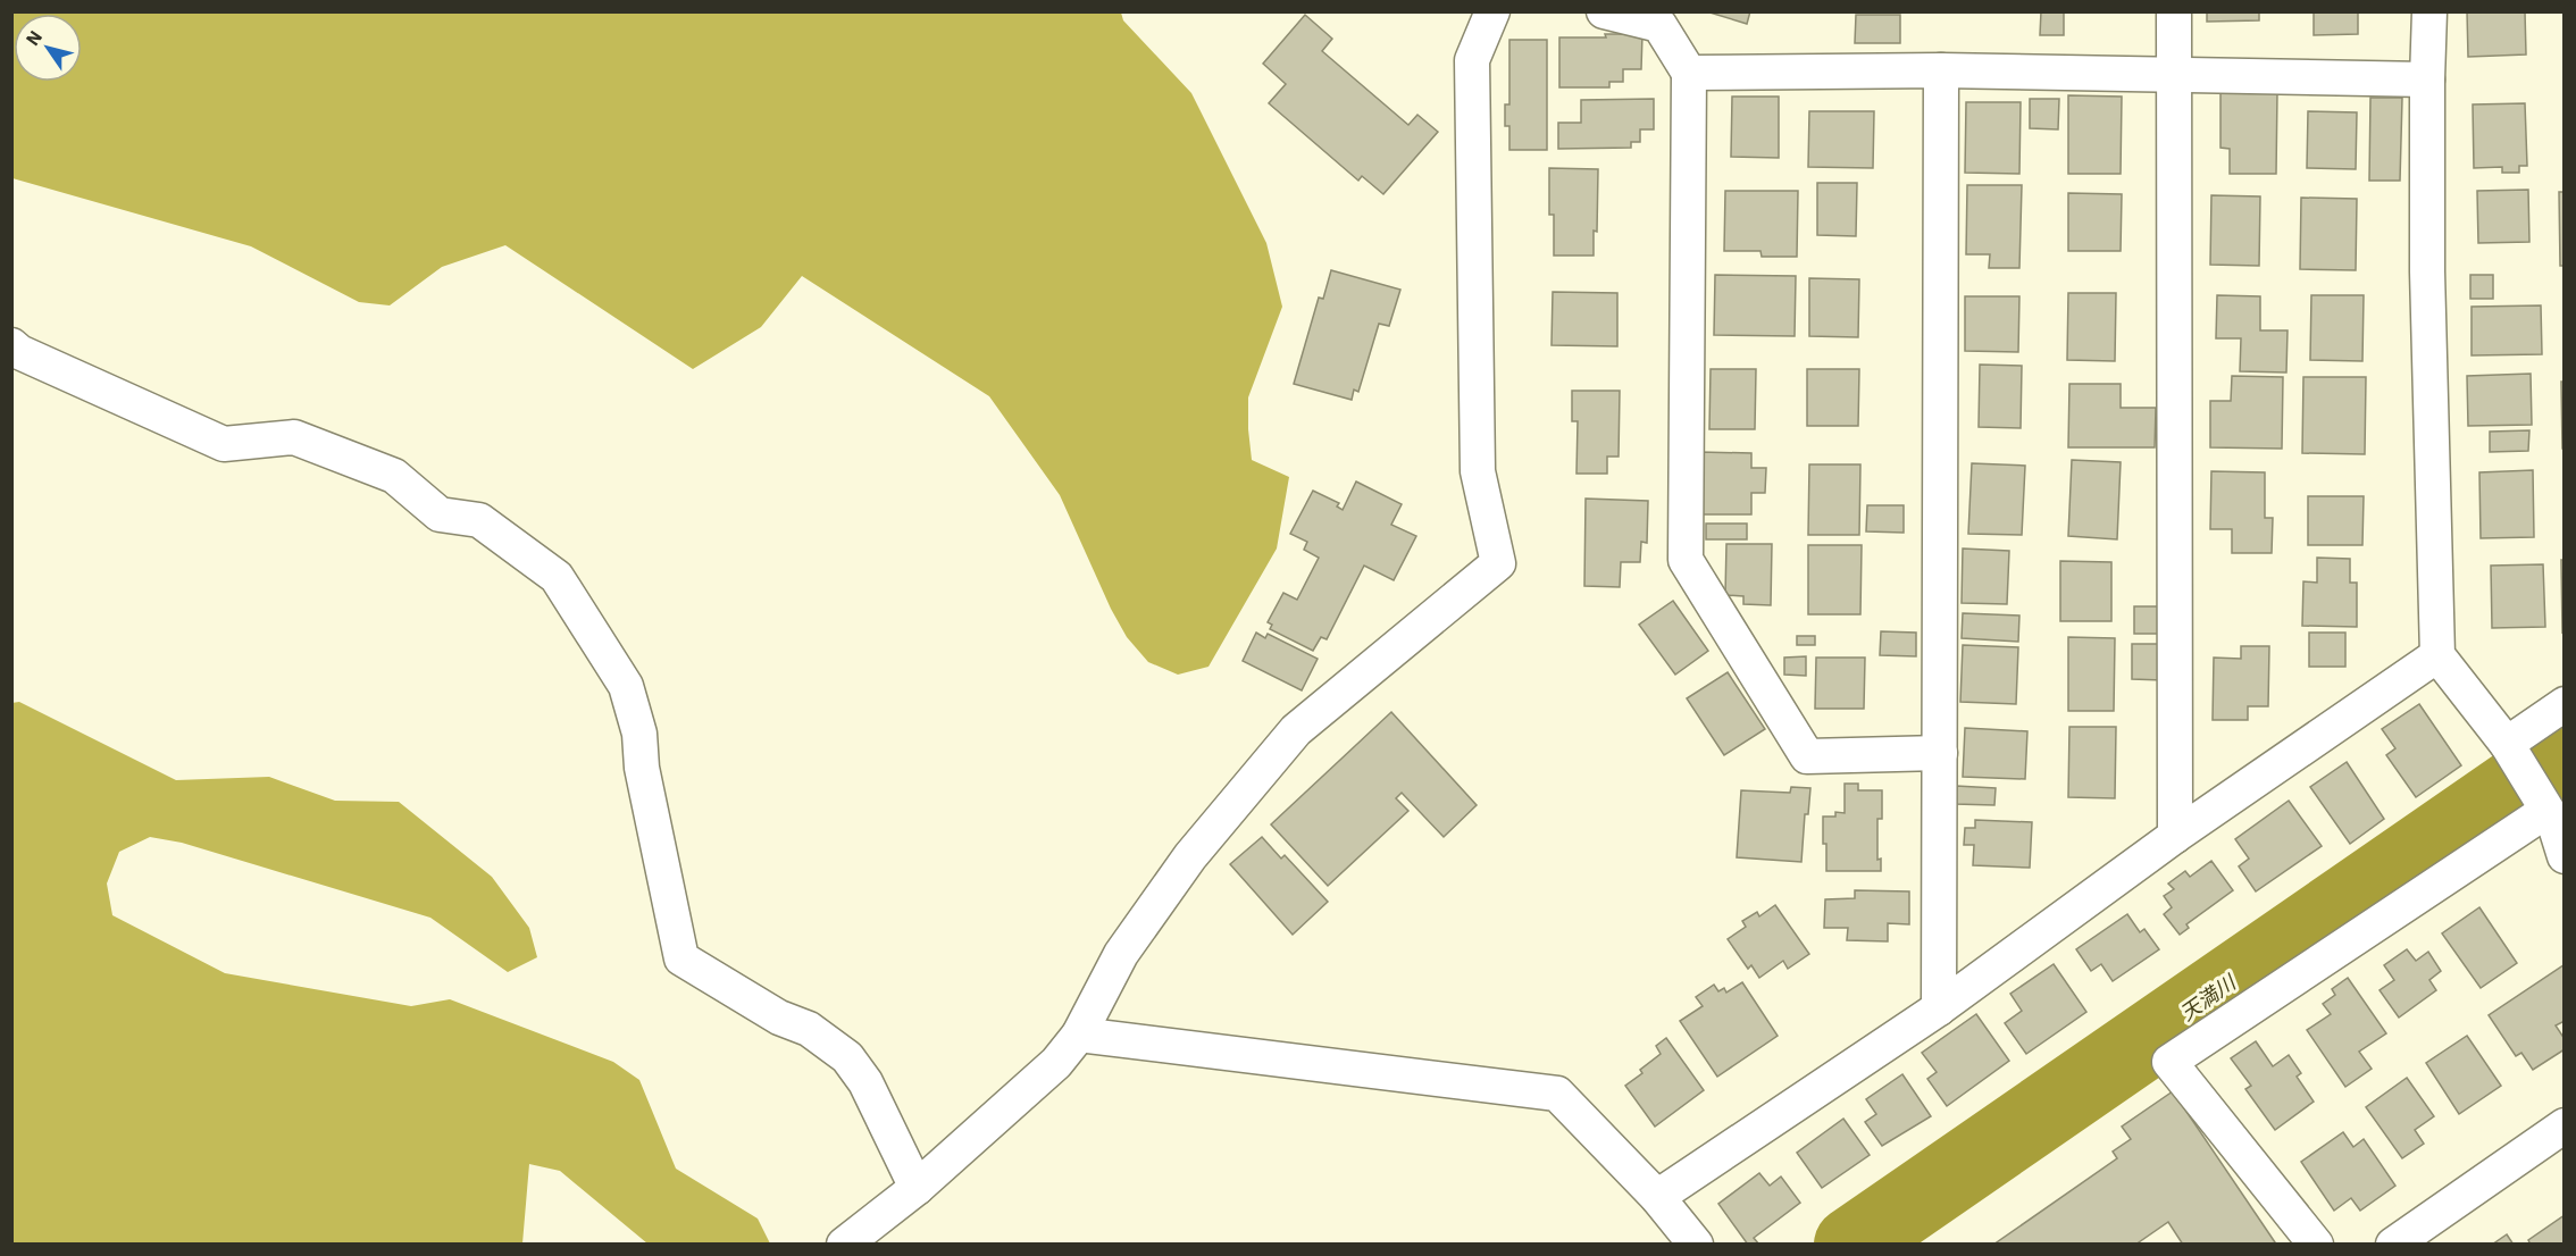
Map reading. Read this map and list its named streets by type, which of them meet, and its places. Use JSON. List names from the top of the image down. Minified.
{"water":["天満川"],"north":"top left"}
